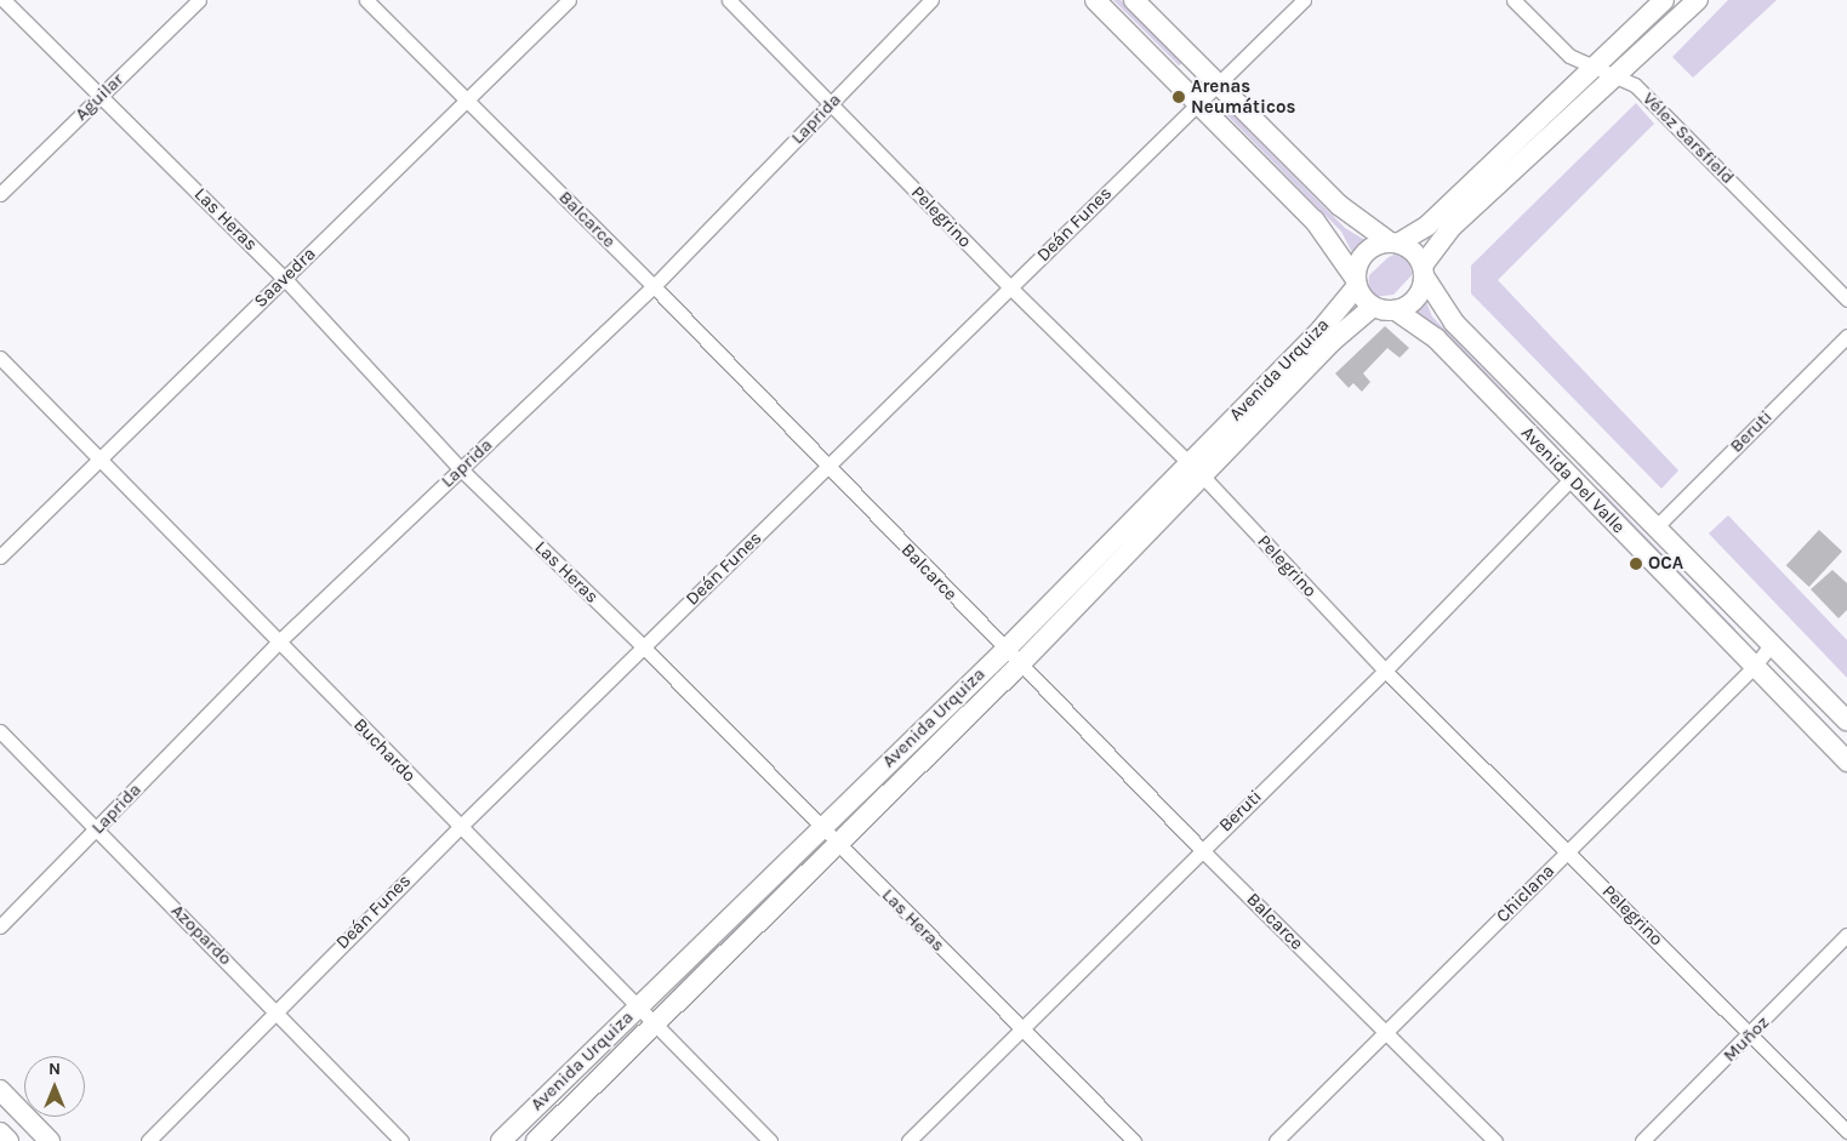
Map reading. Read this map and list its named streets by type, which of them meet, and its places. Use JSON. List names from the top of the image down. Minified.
{"streets":{"main road":["Avenida Urquiza","Avenida Del Valle"],"street":["Aguilar","Laprida","Vélez Sarsfield","Pelegrino","Las Heras","Balcarce","Deán Funes","Saavedra","Beruti","Buchardo","Chiclana","Azopardo","Muñoz"]},"crossings":[["Aguilar","Las Heras"],["Laprida","Pelegrino"],["Laprida","Las Heras"],["Laprida","Balcarce"],["Laprida","Buchardo"],["Laprida","Azopardo"],["Pelegrino","Deán Funes"],["Pelegrino","Avenida Urquiza"],["Pelegrino","Beruti"],["Pelegrino","Chiclana"],["Pelegrino","Muñoz"],["Las Heras","Deán Funes"],["Las Heras","Saavedra"],["Las Heras","Avenida Urquiza"],["Las Heras","Beruti"],["Balcarce","Deán Funes"],["Balcarce","Saavedra"],["Balcarce","Avenida Urquiza"],["Balcarce","Beruti"],["Balcarce","Chiclana"],["Deán Funes","Buchardo"],["Deán Funes","Azopardo"],["Saavedra","Buchardo"],["Avenida Urquiza","Avenida Del Valle"],["Avenida Urquiza","Buchardo"],["Beruti","Avenida Del Valle"],["Avenida Del Valle","Chiclana"]],"places":["Arenas Neumáticos","OCA"],"north":"top"}
